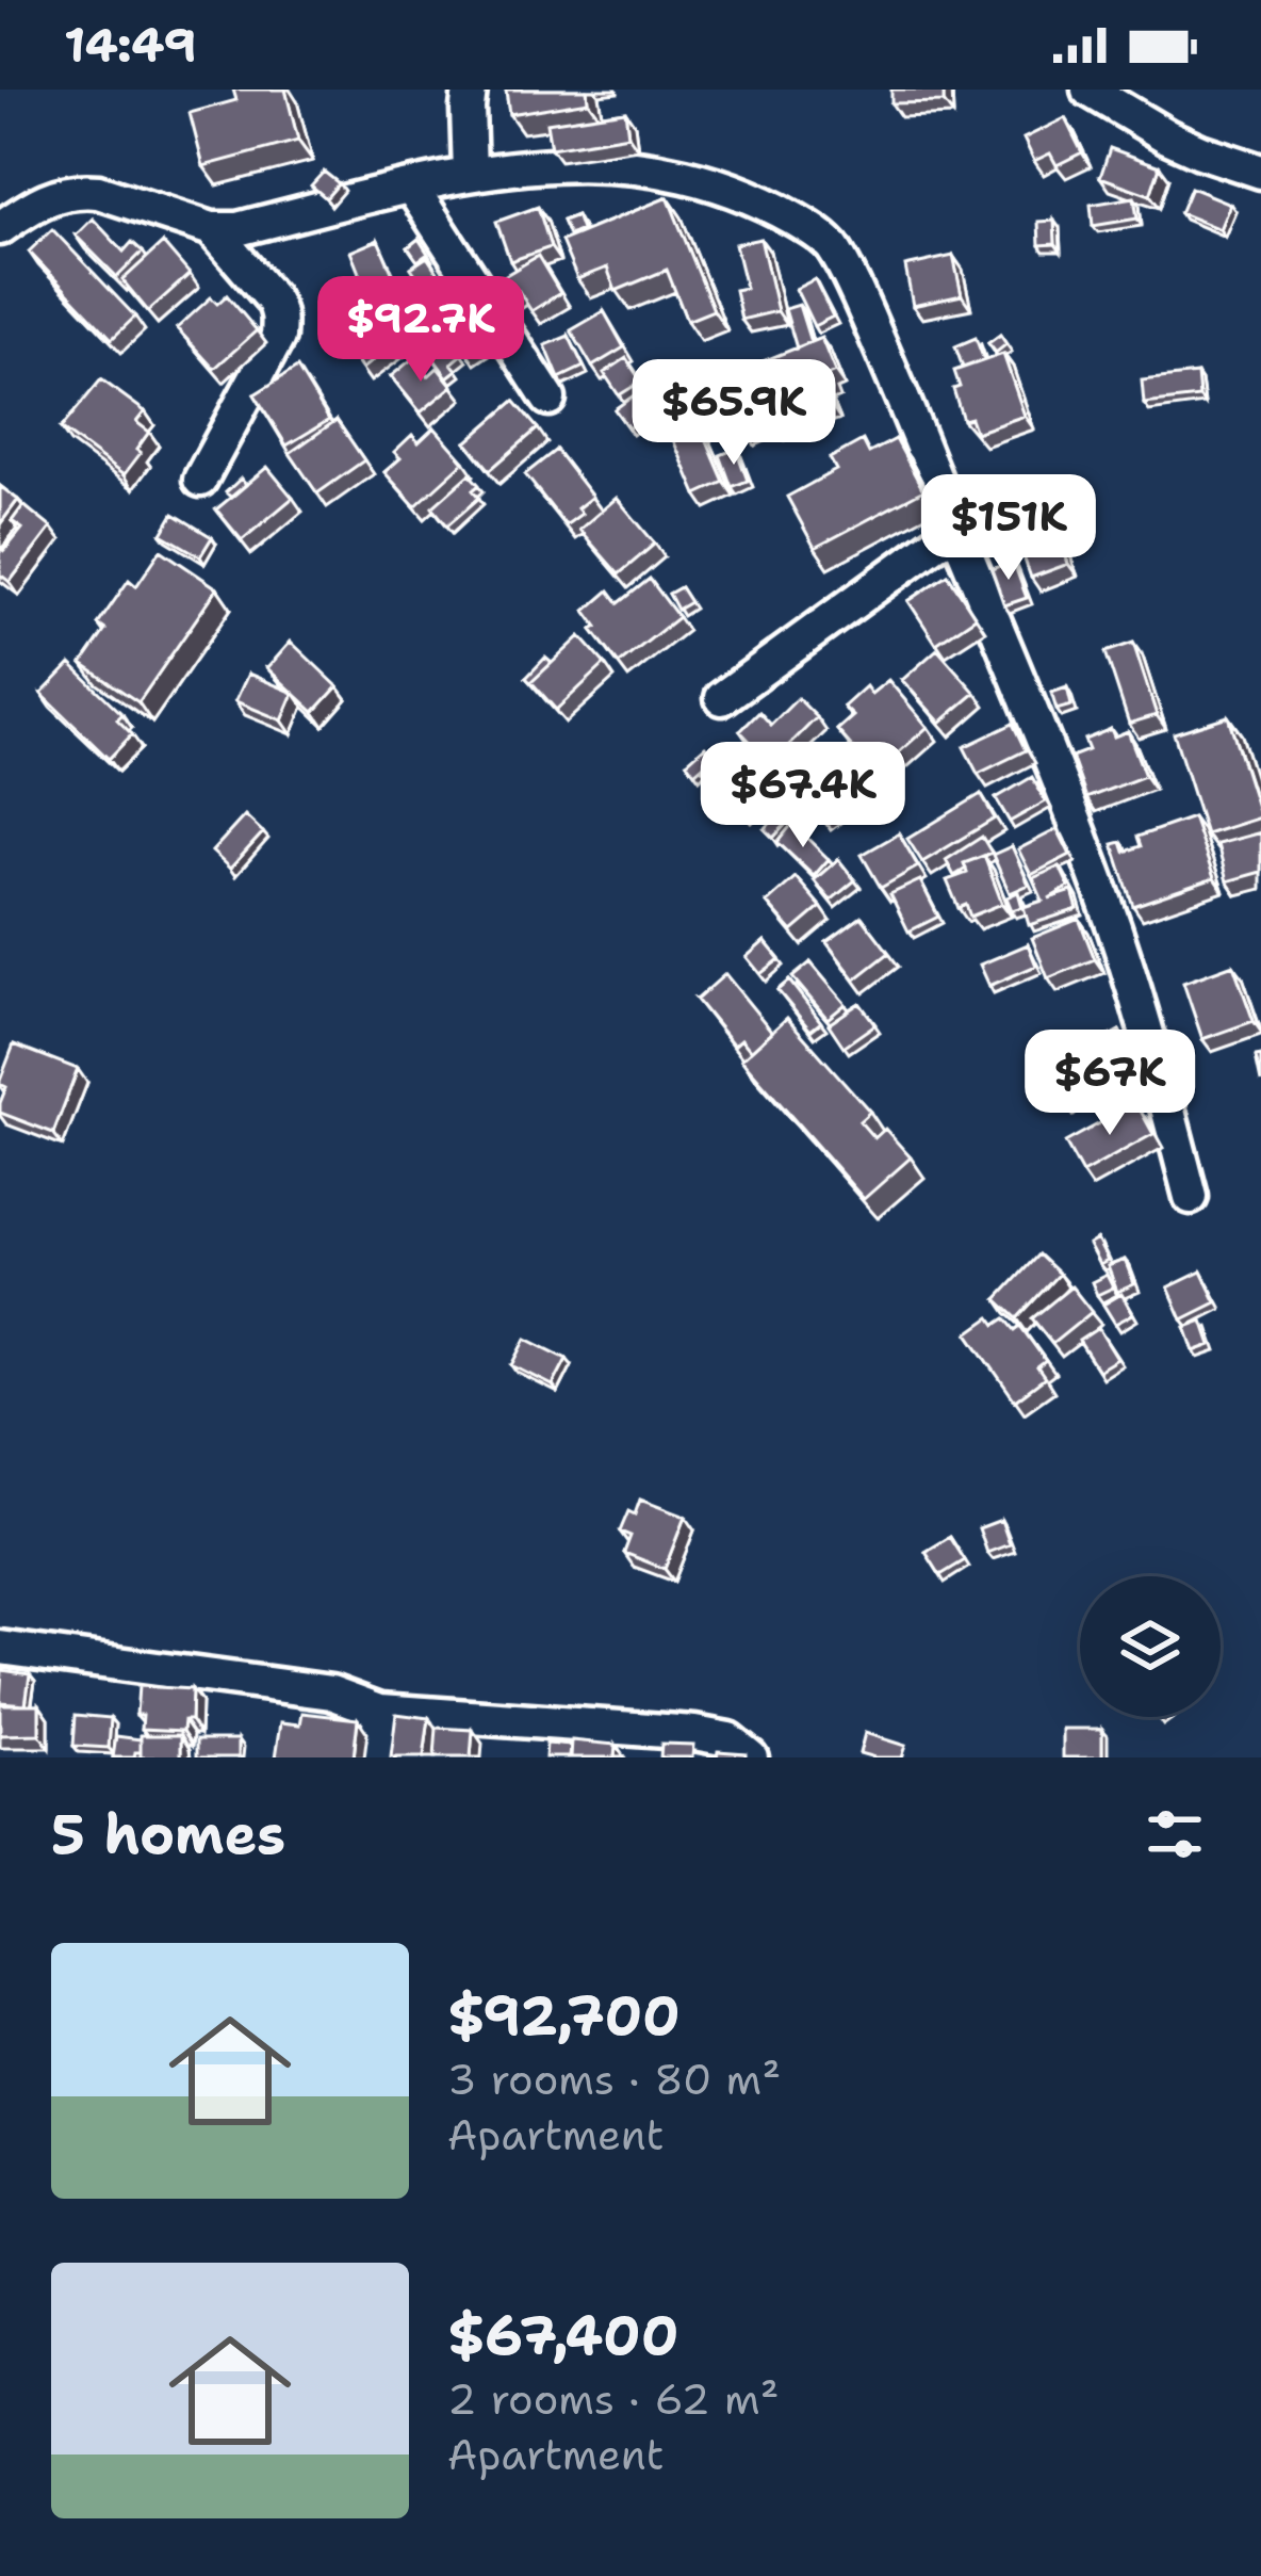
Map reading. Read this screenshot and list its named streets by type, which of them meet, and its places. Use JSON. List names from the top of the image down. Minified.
{"page":{"status":"14:49","price":["$92.7K","$65.9K","$151K","$67.4K","$67K"],"heading":"5 homes","list":[{"name":"$92,700","note":"3 rooms · 80 m² · Apartment"},{"name":"$67,400","note":"2 rooms · 62 m² · Apartment"}]}}
